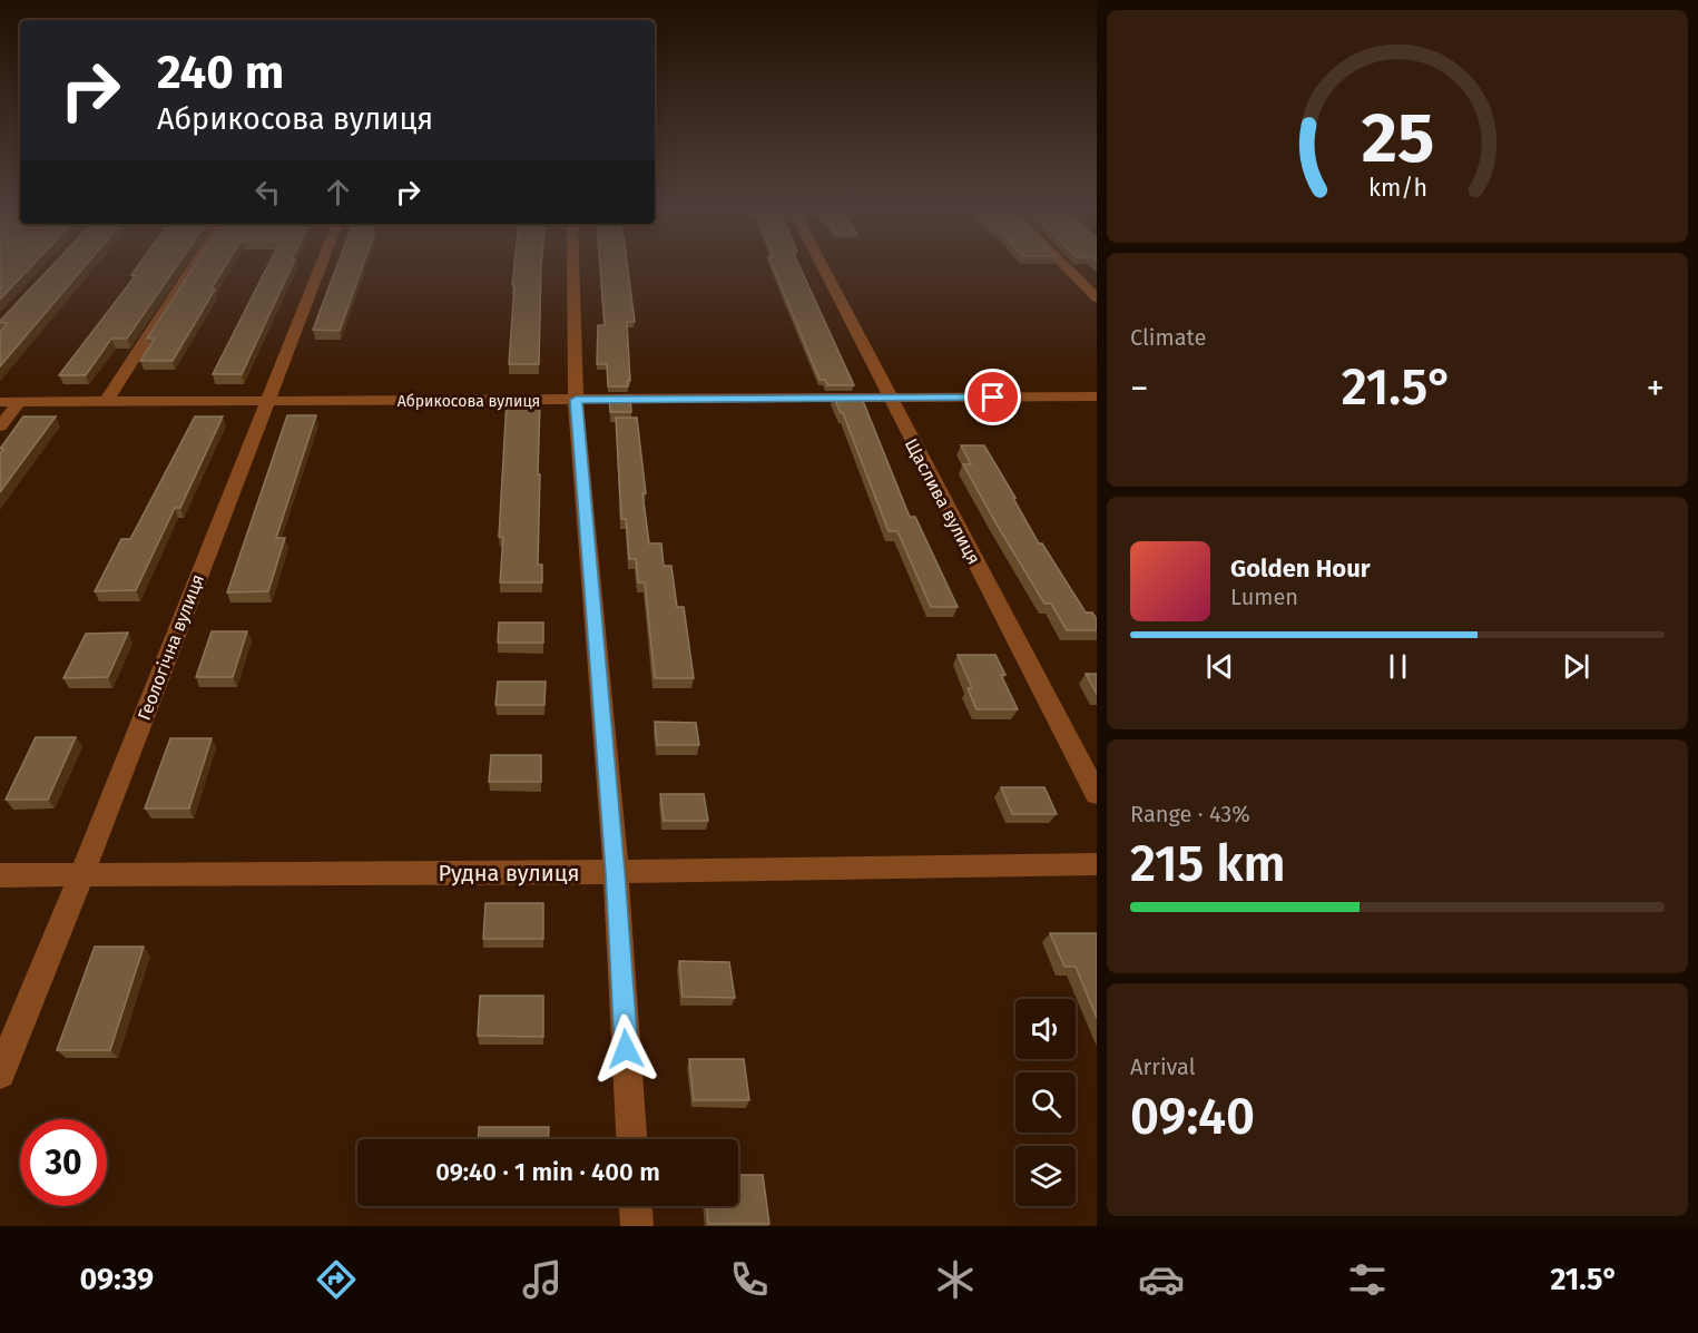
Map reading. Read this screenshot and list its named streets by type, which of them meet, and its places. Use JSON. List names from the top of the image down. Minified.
{"streets":{"street":["Абрикосова вулиця","Щаслива вулиця","Геологічна вулиця","Рудна вулиця"]},"crossings":[["Абрикосова вулиця","Щаслива вулиця"],["Абрикосова вулиця","Геологічна вулиця"],["Геологічна вулиця","Рудна вулиця"]],"page":{"turn":["240 m","Абрикосова вулиця"],"tile":["Climate",["Range · 43%","215 km"],["Arrival","09:40"]],"heat":["−","21.5°","+"],"song":["Golden Hour","Lumen"],"limit":"30","trip":"09:40 · 1 min · 400 m","tabs":["09:39","21.5°"],"gauge":["25","km/h"]}}
